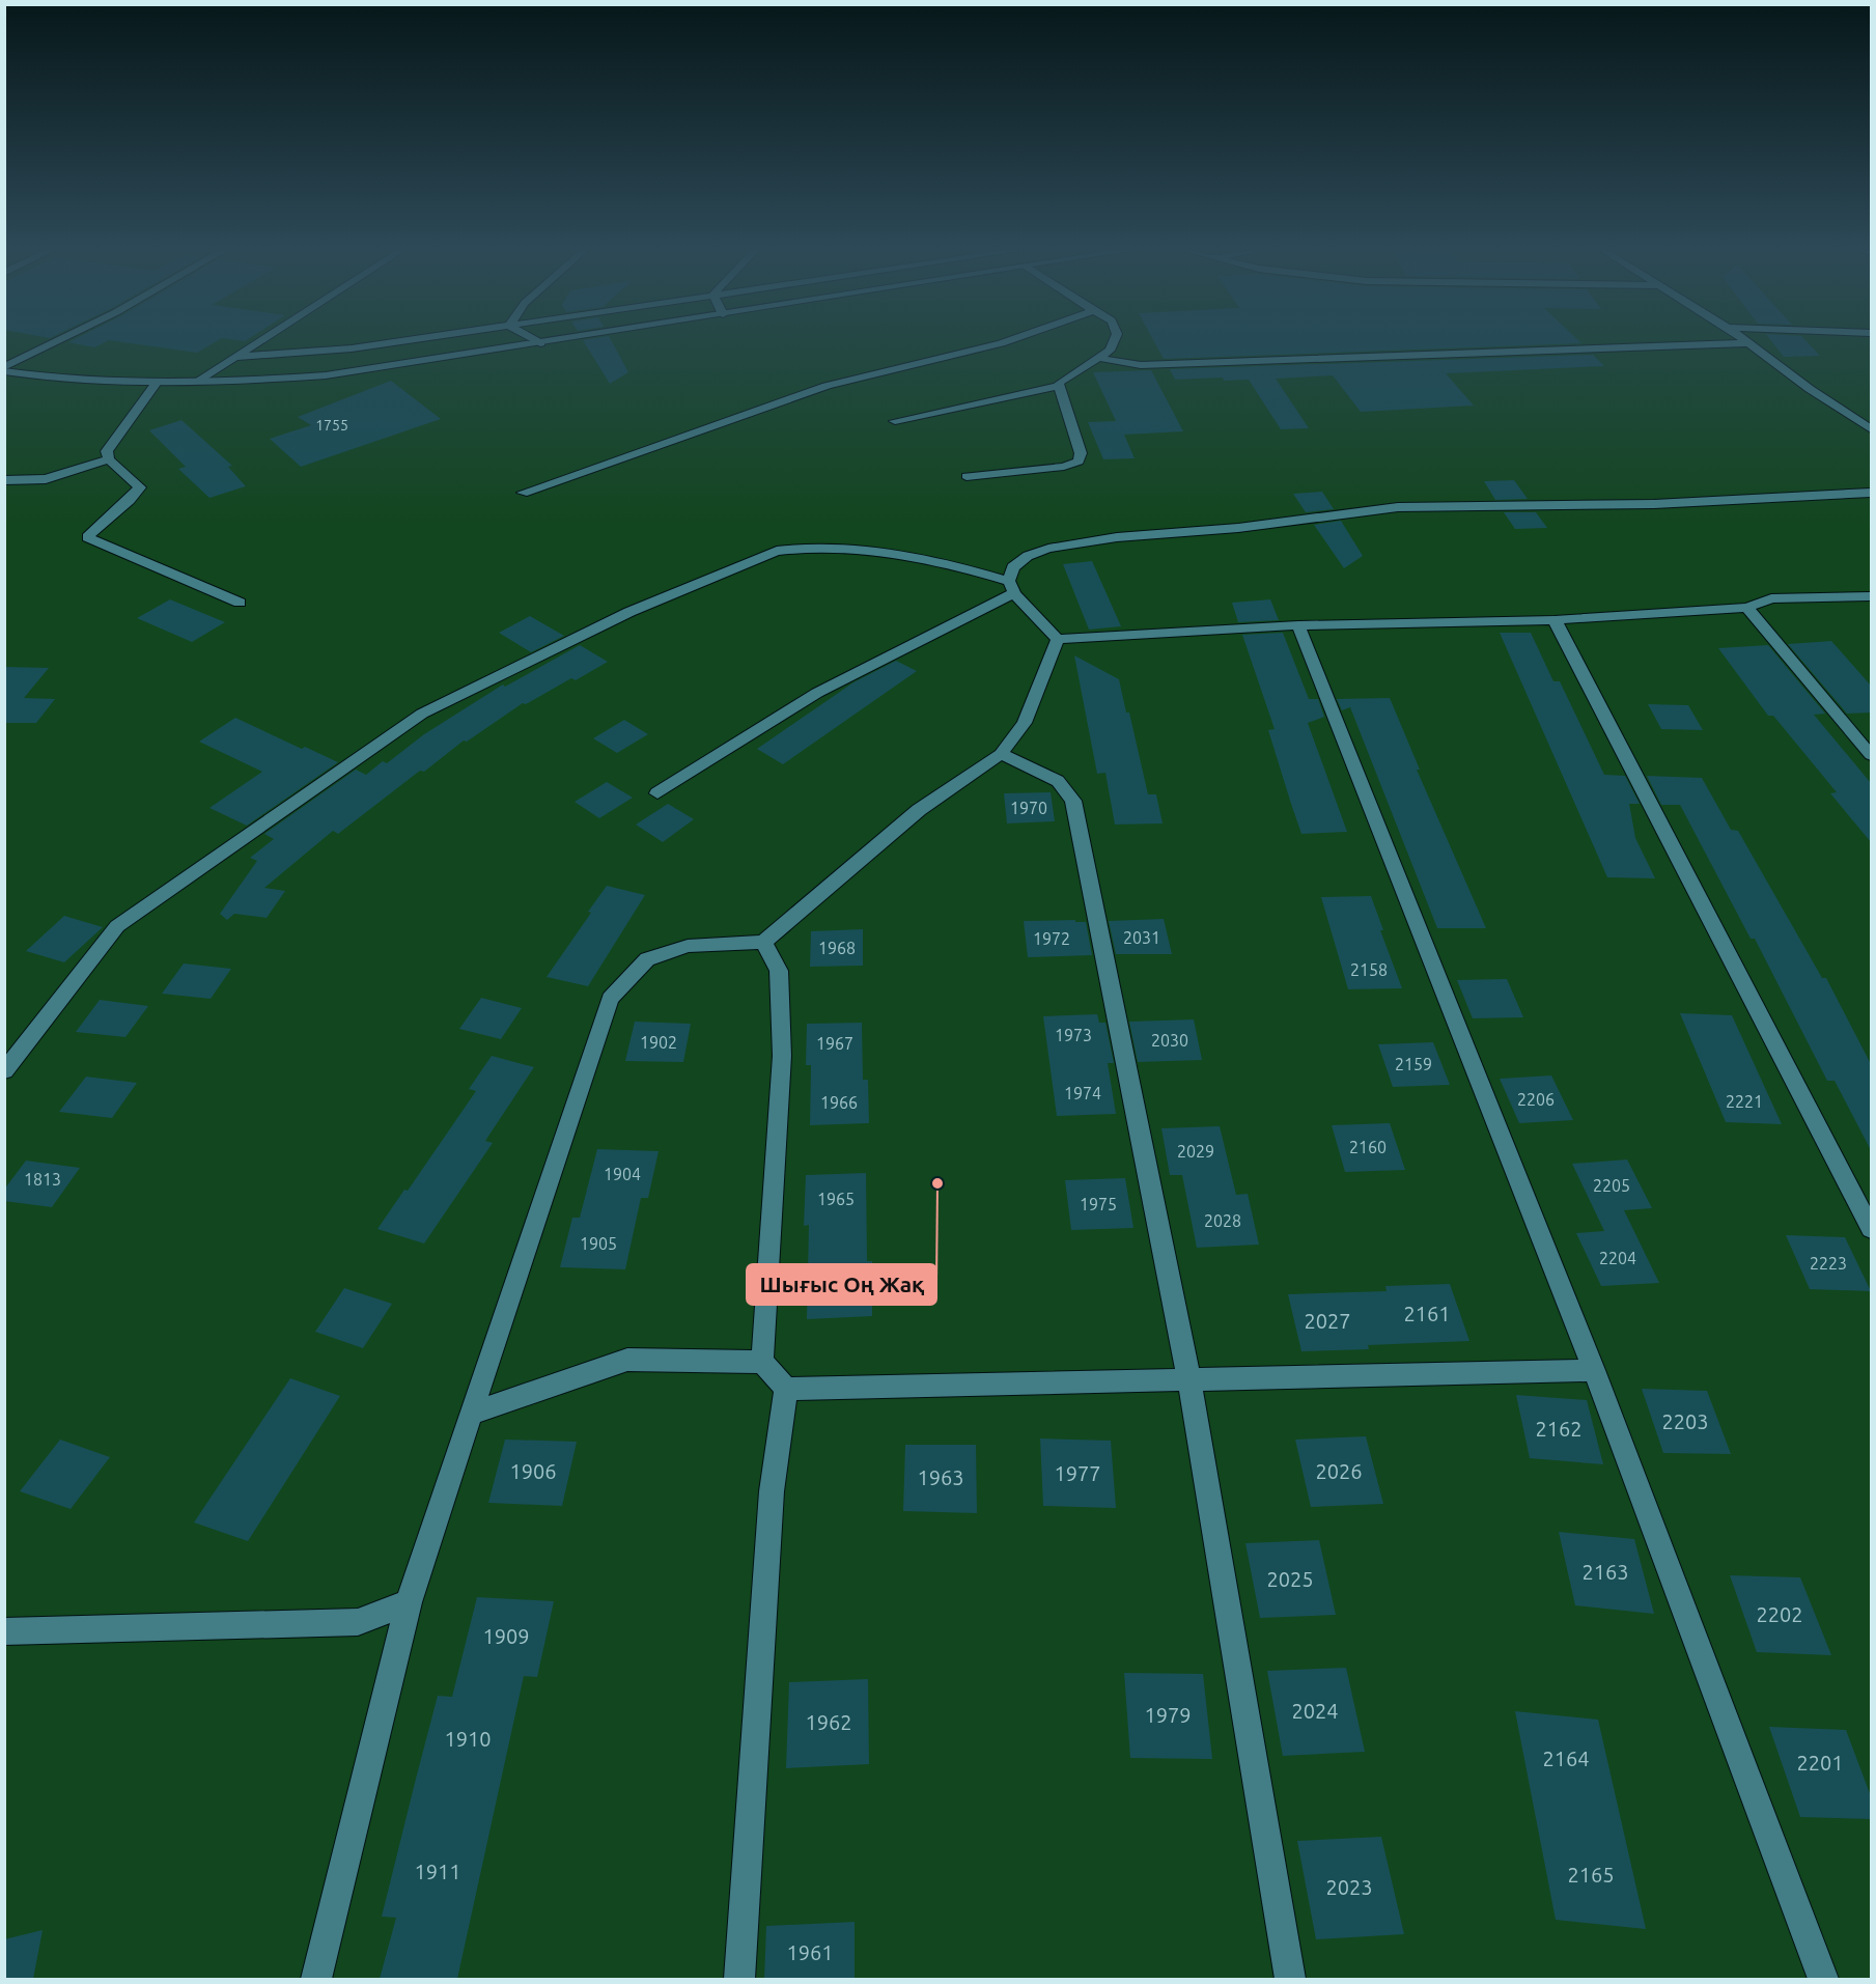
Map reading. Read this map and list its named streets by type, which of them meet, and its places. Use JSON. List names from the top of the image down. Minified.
{"places":["Шығыс Оң Жақ"],"house_numbers":["1755","1970","2031","1972","1968","2158","1973","2030","1902","1967","2159","1974","2206","2221","1966","2160","2029","1904","1813","2205","1965","1975","2028","1905","2204","2223","2161","2027","2203","2162","1906","2026","1977","1963","2163","2025","2202","1909","2024","1979","1962","1910","2164","2201","1911","2165","2023","1961"]}
